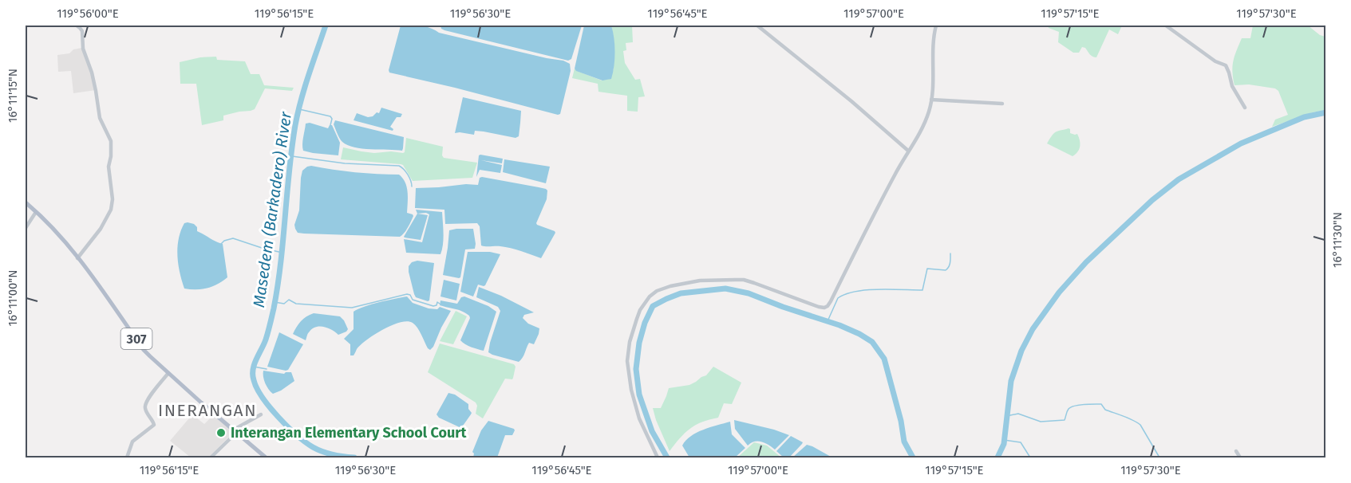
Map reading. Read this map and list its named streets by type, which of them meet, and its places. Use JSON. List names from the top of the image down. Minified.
{"streets":{"main road":["307"]},"districts":["INERANGAN"],"water":["Masedem (Barkadero) River"],"places":["Interangan Elementary School Court"],"coordinates":["119°56'00\"E","119°56'15\"E","119°56'30\"E","119°56'45\"E","119°57'00\"E","119°57'15\"E","119°57'30\"E","16°11'15\"N","16°11'30\"N","16°11'00\"N"]}
